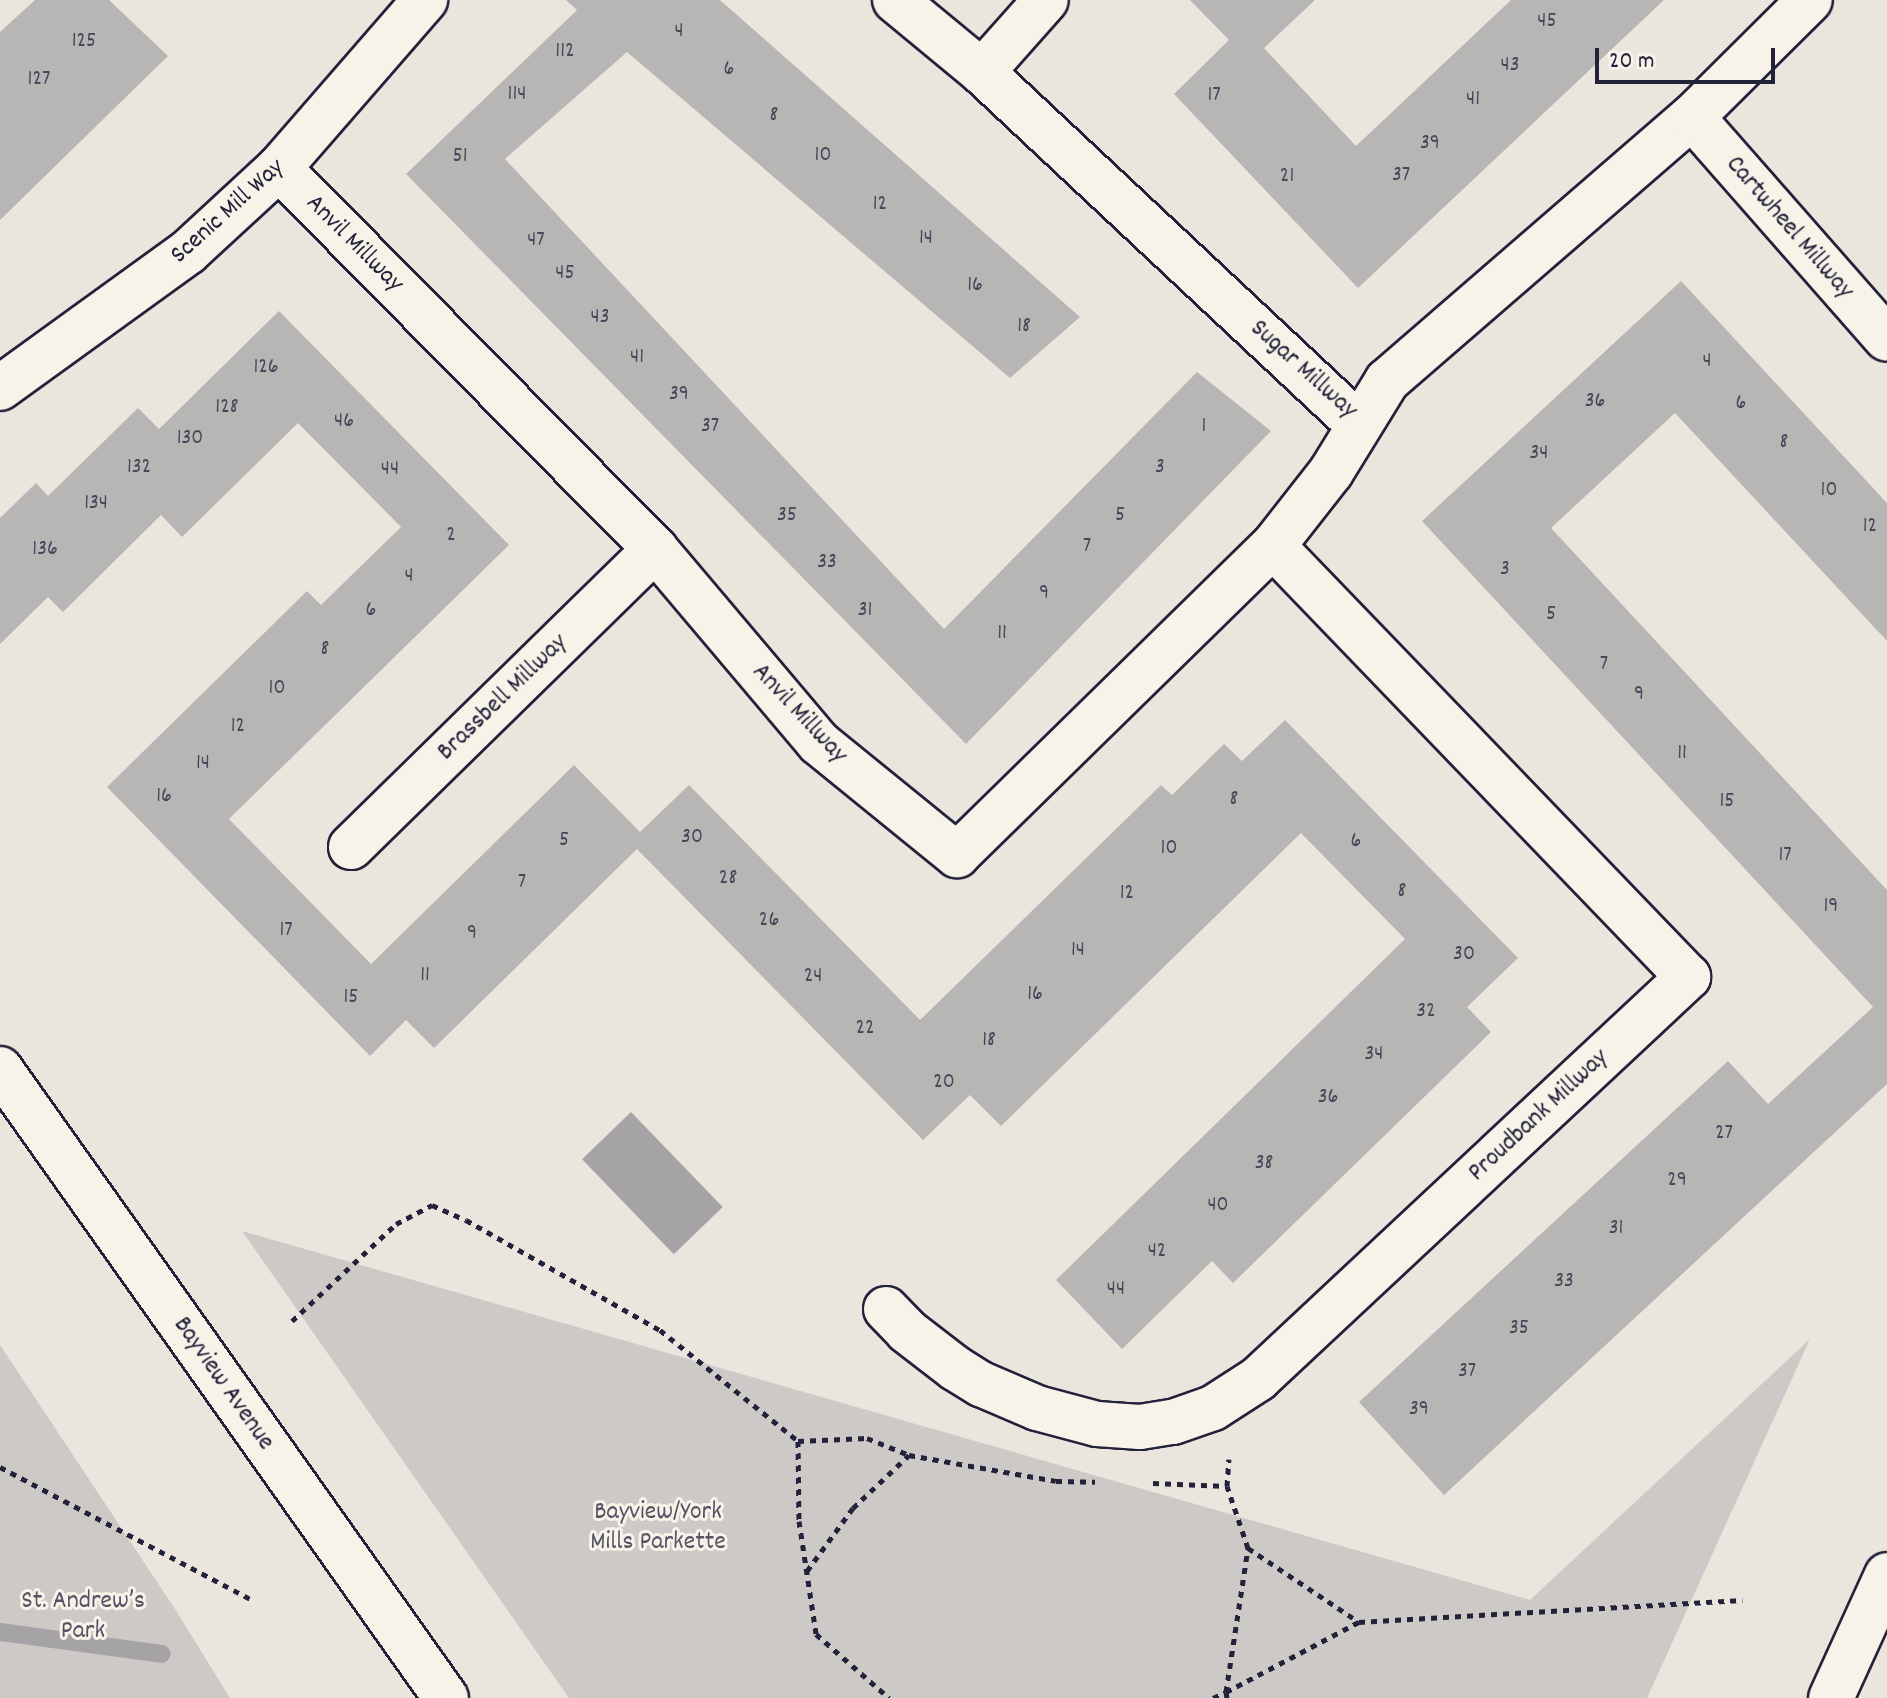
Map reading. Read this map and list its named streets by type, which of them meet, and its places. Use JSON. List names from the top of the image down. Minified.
{"streets":{"street":["Scenic Mill Way","Cartwheel Millway","Anvil Millway","Sugar Millway","Brassbell Millway","Proudbank Millway","Bayview Avenue"]},"crossings":[["Scenic Mill Way","Anvil Millway"],["Cartwheel Millway","Sugar Millway"],["Anvil Millway","Sugar Millway"],["Anvil Millway","Brassbell Millway"],["Anvil Millway","Proudbank Millway"]],"parks":["Bayview/York Mills Parkette","St. Andrew’s Park"],"house_numbers":["45","4","125","112","43","6","127","114","17","41","8","39","10","51","37","21","12","14","47","45","16","43","18","41","4","126","39","36","6","128","46","37","1","130","8","34","132","3","44","10","134","35","5","12","2","7","136","33","3","4","9","6","31","5","11","8","7","10","9","12","11","14","16","8","15","30","5","6","10","17","28","7","8","12","19","26","17","9","14","30","11","24","16","15","32","22","18","34","20","36","27","38","29","40","31","42","33","44","35","37","39"],"scale_bar":"20 m"}
